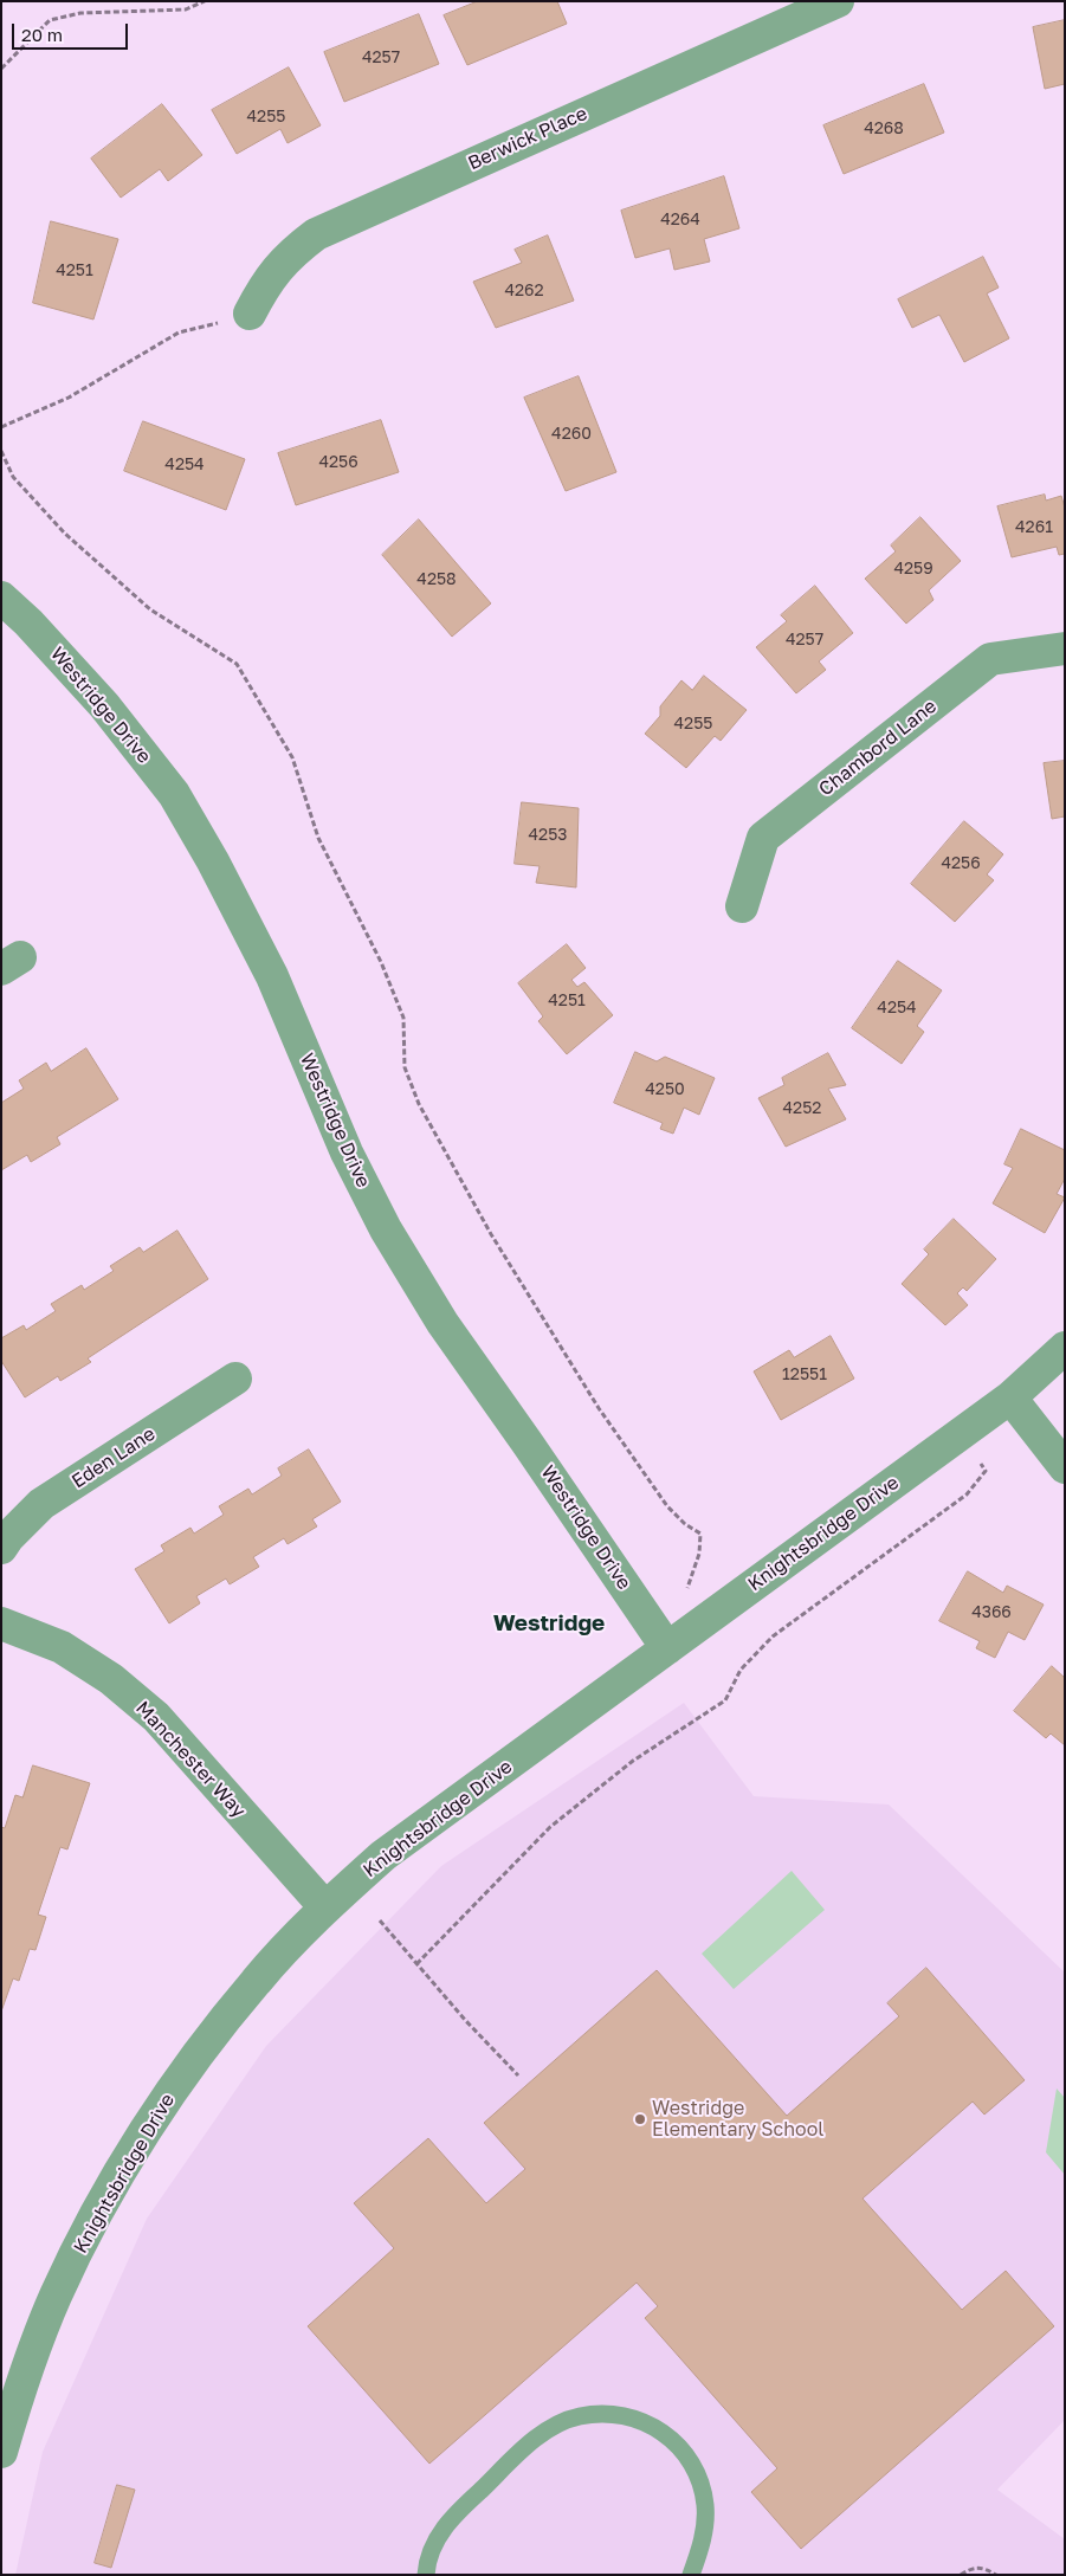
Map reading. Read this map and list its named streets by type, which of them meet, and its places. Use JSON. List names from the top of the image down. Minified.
{"streets":{"street":["Berwick Place","Westridge Drive","Chambord Lane","Eden Lane","Knightsbridge Drive","Manchester Way"]},"crossings":[["Westridge Drive","Knightsbridge Drive"],["Knightsbridge Drive","Manchester Way"]],"districts":["Westridge"],"places":["Westridge Elementary School"],"house_numbers":["4257","4255","4268","4264","4251","4262","4260","4256","4254","4261","4259","4258","4257","4255","4253","4256","4251","4254","4250","4252","12551","4366"],"scale_bar":"20 m"}
